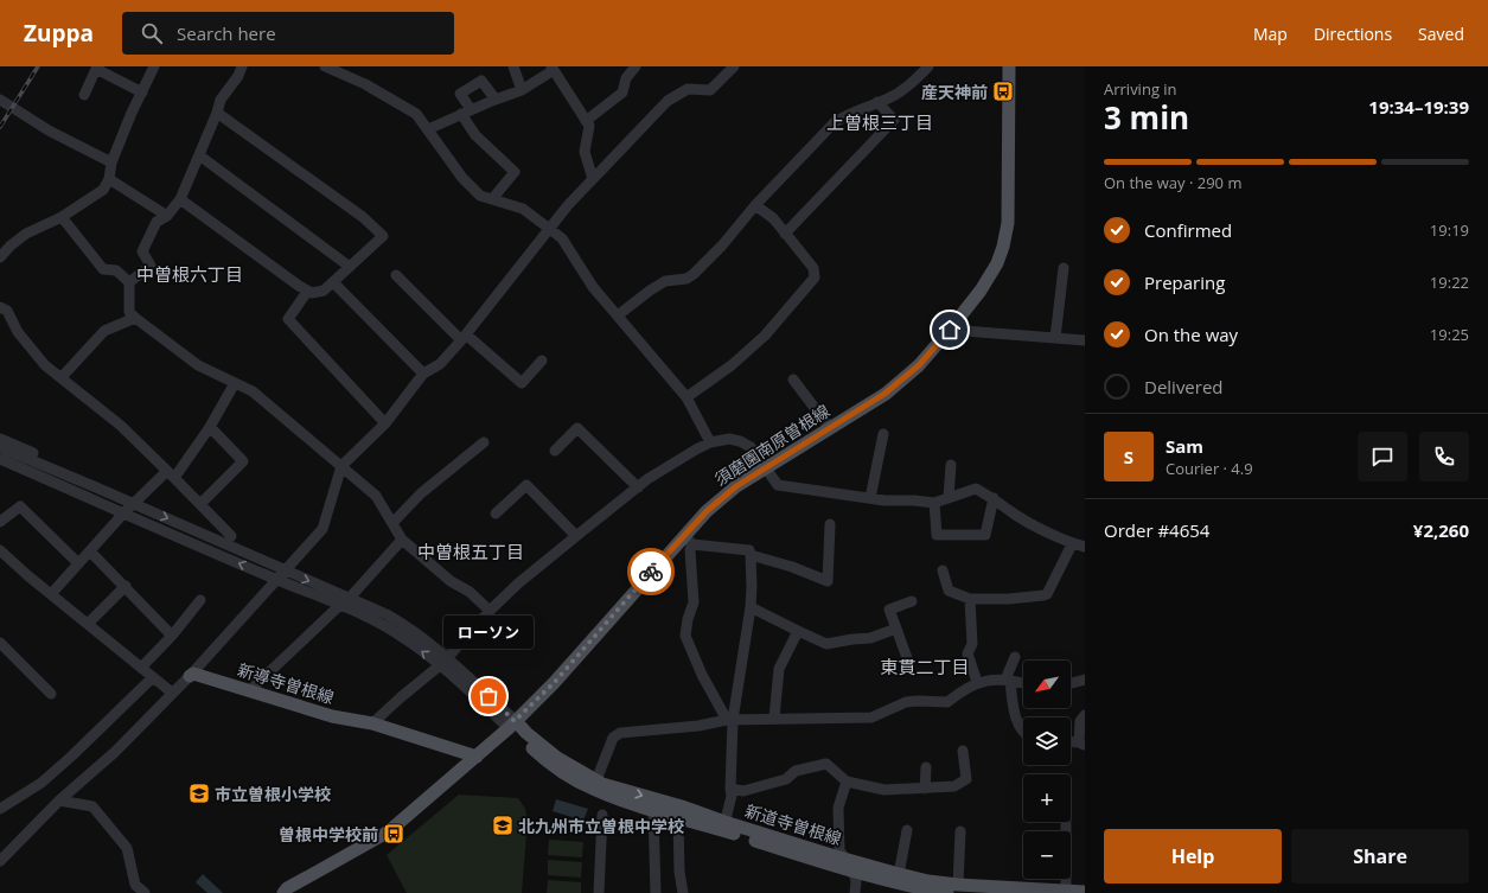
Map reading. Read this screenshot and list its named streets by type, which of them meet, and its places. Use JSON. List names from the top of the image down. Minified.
{"streets":{"main road":["須磨園南原曽根線","新導寺曽根線","新道寺曽根線"]},"crossings":[["須磨園南原曽根線","新道寺曽根線"]],"districts":["上曽根三丁目","中曽根六丁目","中曽根五丁目","東貫二丁目"],"places":{"bus stop":["産天神前","曽根中学校前"],"other":["ローソン"],"school or university":["市立曽根小学校","北九州市立曽根中学校"]},"north":"bottom left","page":{"header":"Zuppa","search":"Search here","nav":["Map","Directions","Saved"],"heading":["3 min","Arriving in","19:34–19:39"],"panel":["Sam","Courier · 4.9","Order #4654","¥2,260"],"bar":"On the way · 290 m","list":[["Confirmed","19:19"],["Preparing","19:22"],["On the way","19:25"],"Delivered"],"round":"S","bubble":"ローソン","map_buttons":["+","−"],"buttons":["Help","Share"]}}
